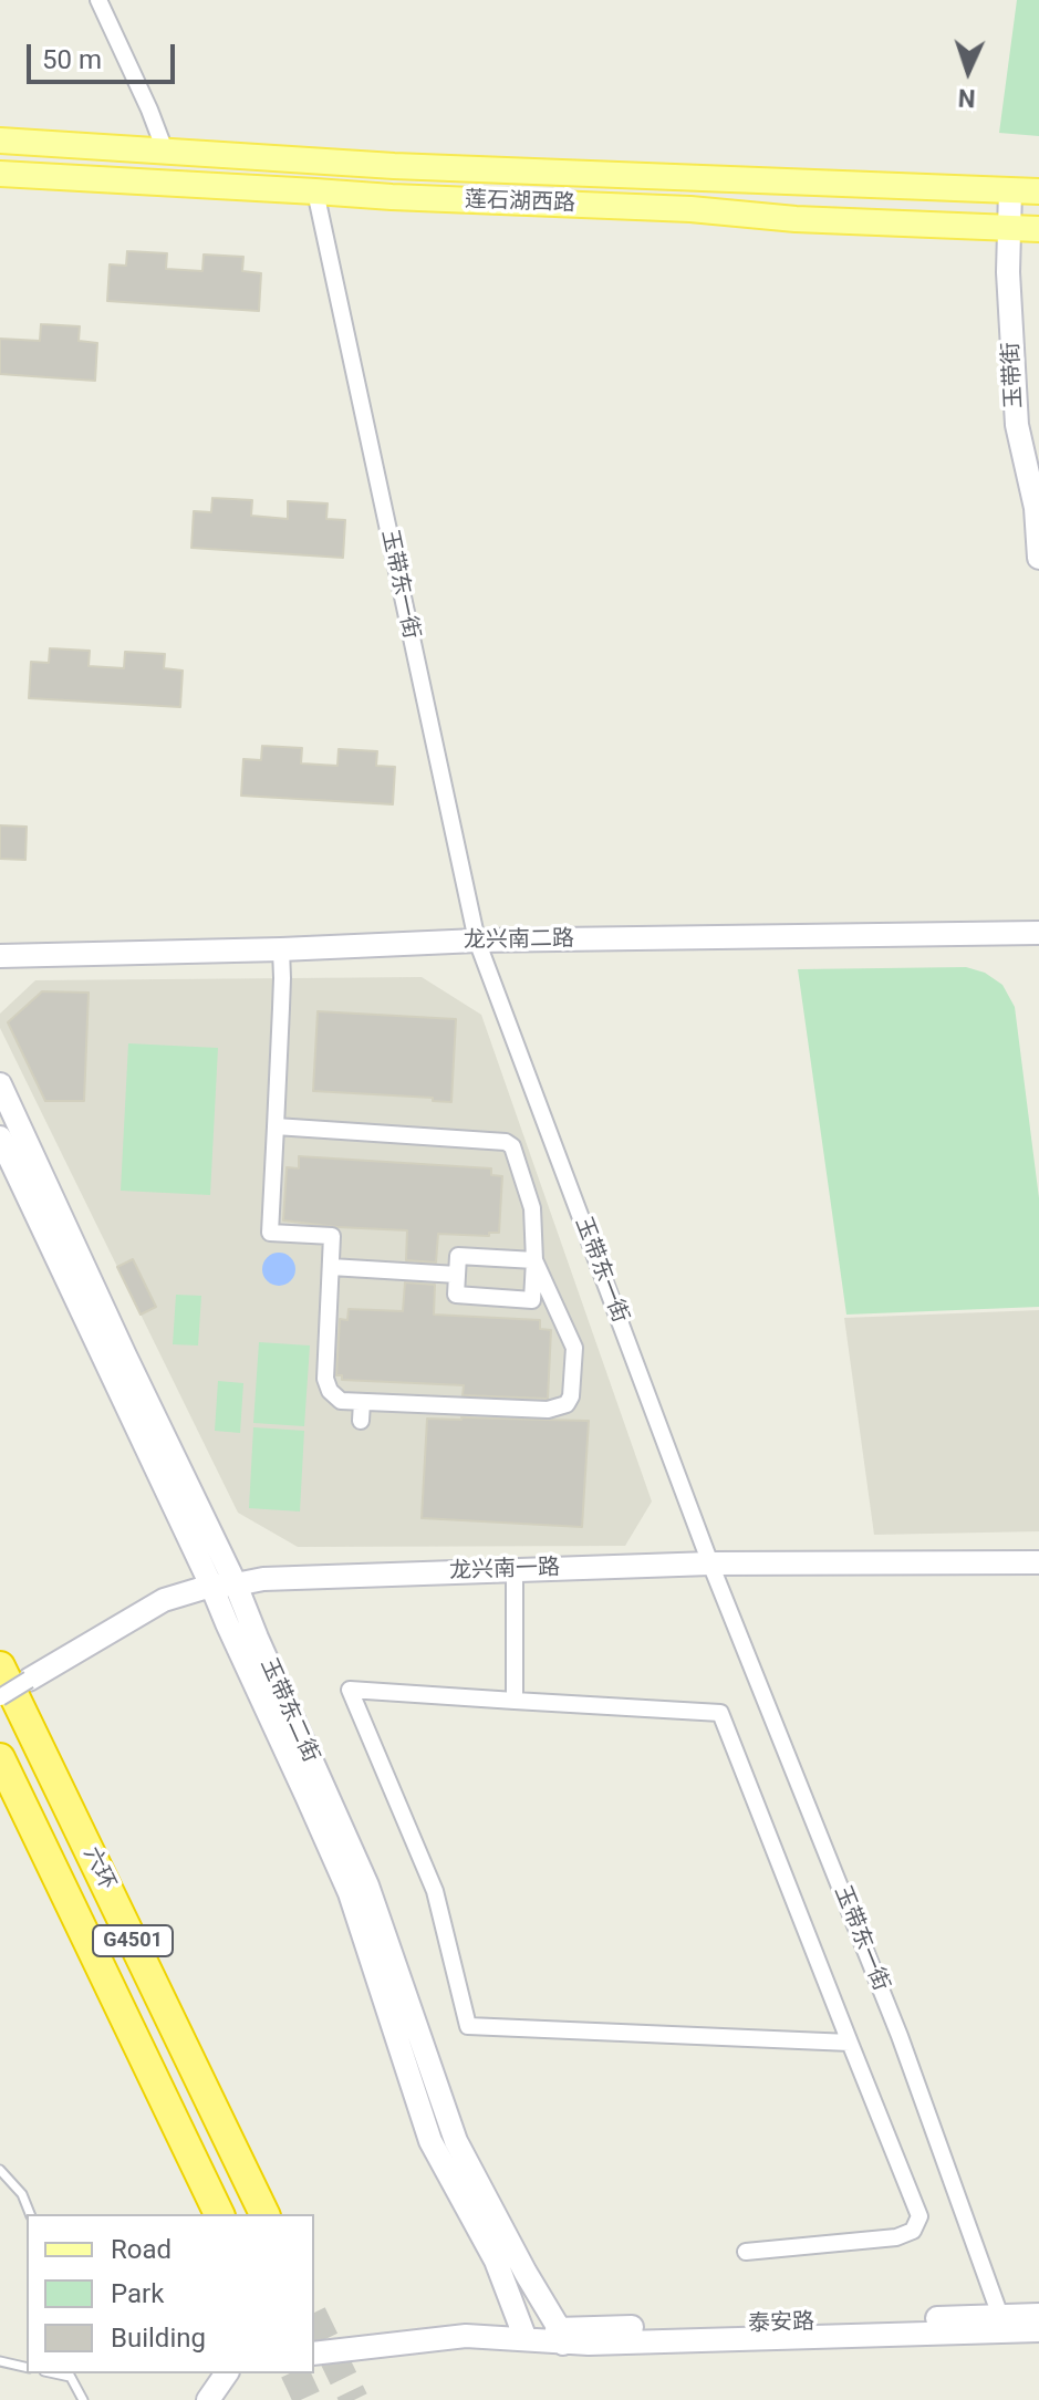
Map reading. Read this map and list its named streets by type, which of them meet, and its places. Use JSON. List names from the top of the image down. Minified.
{"streets":{"highway":["六环","G4501"],"main road":["莲石湖西路"],"street":["玉带街","玉带东一街","龙兴南二路","龙兴南一路","玉带东二街","泰安路"]},"crossings":[["莲石湖西路","玉带街"],["莲石湖西路","玉带东一街"],["玉带东一街","龙兴南二路"],["玉带东一街","龙兴南一路"],["玉带东一街","泰安路"],["龙兴南一路","玉带东二街"],["玉带东二街","泰安路"]],"legend":["Road","Park","Building"],"scale_bar":"50 m","north":"bottom"}
